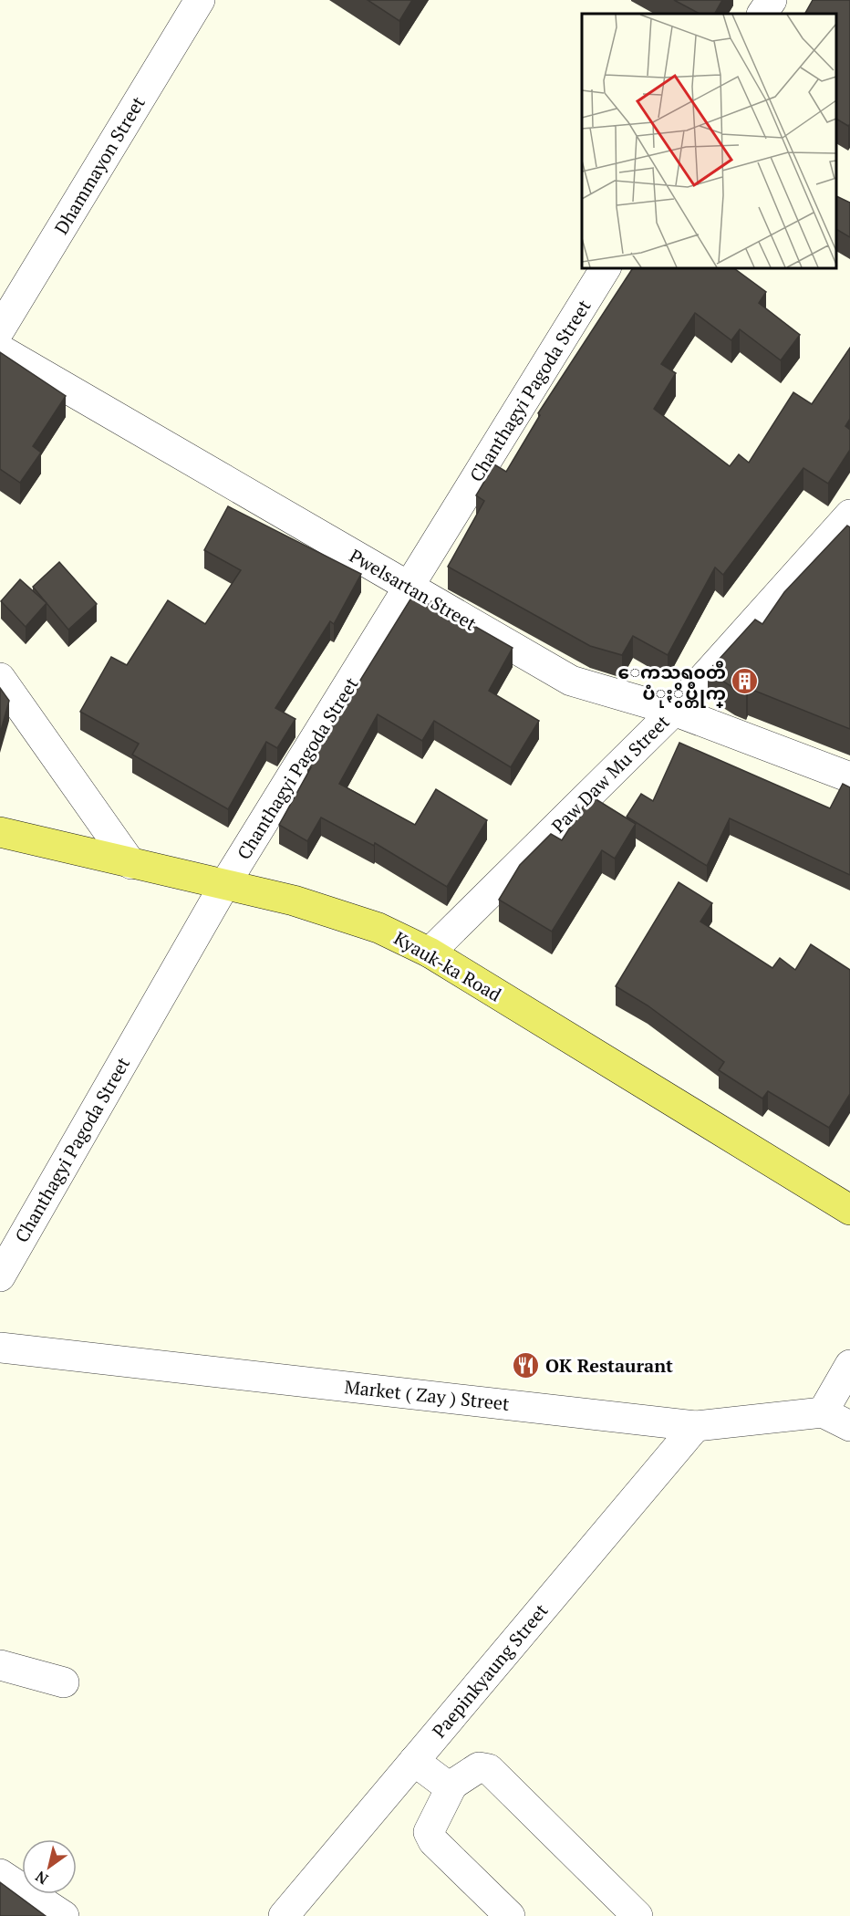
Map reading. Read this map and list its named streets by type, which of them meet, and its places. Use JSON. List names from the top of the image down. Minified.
{"streets":{"main road":["Kyauk-ka Road"],"street":["Dhammayon Street","Chanthagyi Pagoda Street","Pwelsartan Street","Paw Daw Mu Street","Market ( Zay ) Street","Paepinkyaung Street"]},"crossings":[["Chanthagyi Pagoda Street","Pwelsartan Street"],["Chanthagyi Pagoda Street","Kyauk-ka Road"],["Pwelsartan Street","Paw Daw Mu Street"],["Paw Daw Mu Street","Kyauk-ka Road"],["Market ( Zay ) Street","Paepinkyaung Street"]],"places":{"building":["ေကသရ၀တီ ပံုႏွိပ္တိုက္"],"restaurant":["OK Restaurant"]},"north":"bottom left"}
